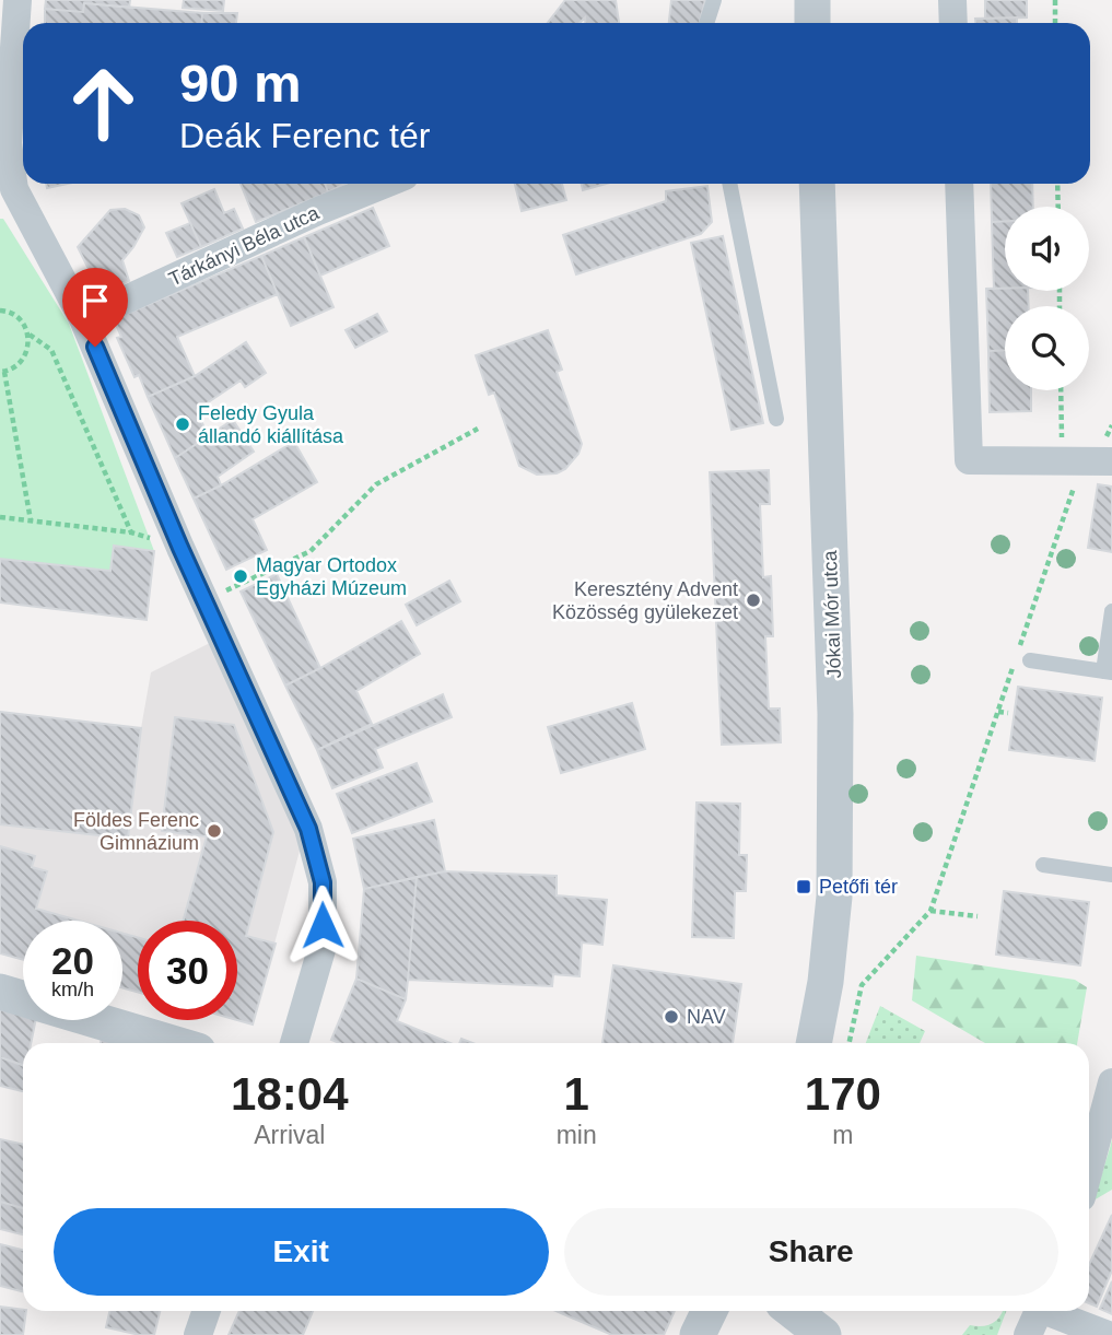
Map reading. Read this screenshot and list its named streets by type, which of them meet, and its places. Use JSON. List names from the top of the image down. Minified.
{"streets":{"street":["Tárkányi Béla utca","Jókai Mór utca"]},"places":{"other":["Feledy Gyula állandó kiállítása","Magyar Ortodox Egyházi Múzeum","Keresztény Advent Közösség gyülekezet","Földes Ferenc Gimnázium","NAV"],"transit":["Petőfi tér"]},"page":{"turn":["90 m","Deák Ferenc tér"],"speed":"20 km/h","limit":"30","eta":["18:04","Arrival","1","min","170","m"],"buttons":["Exit","Share"]}}
